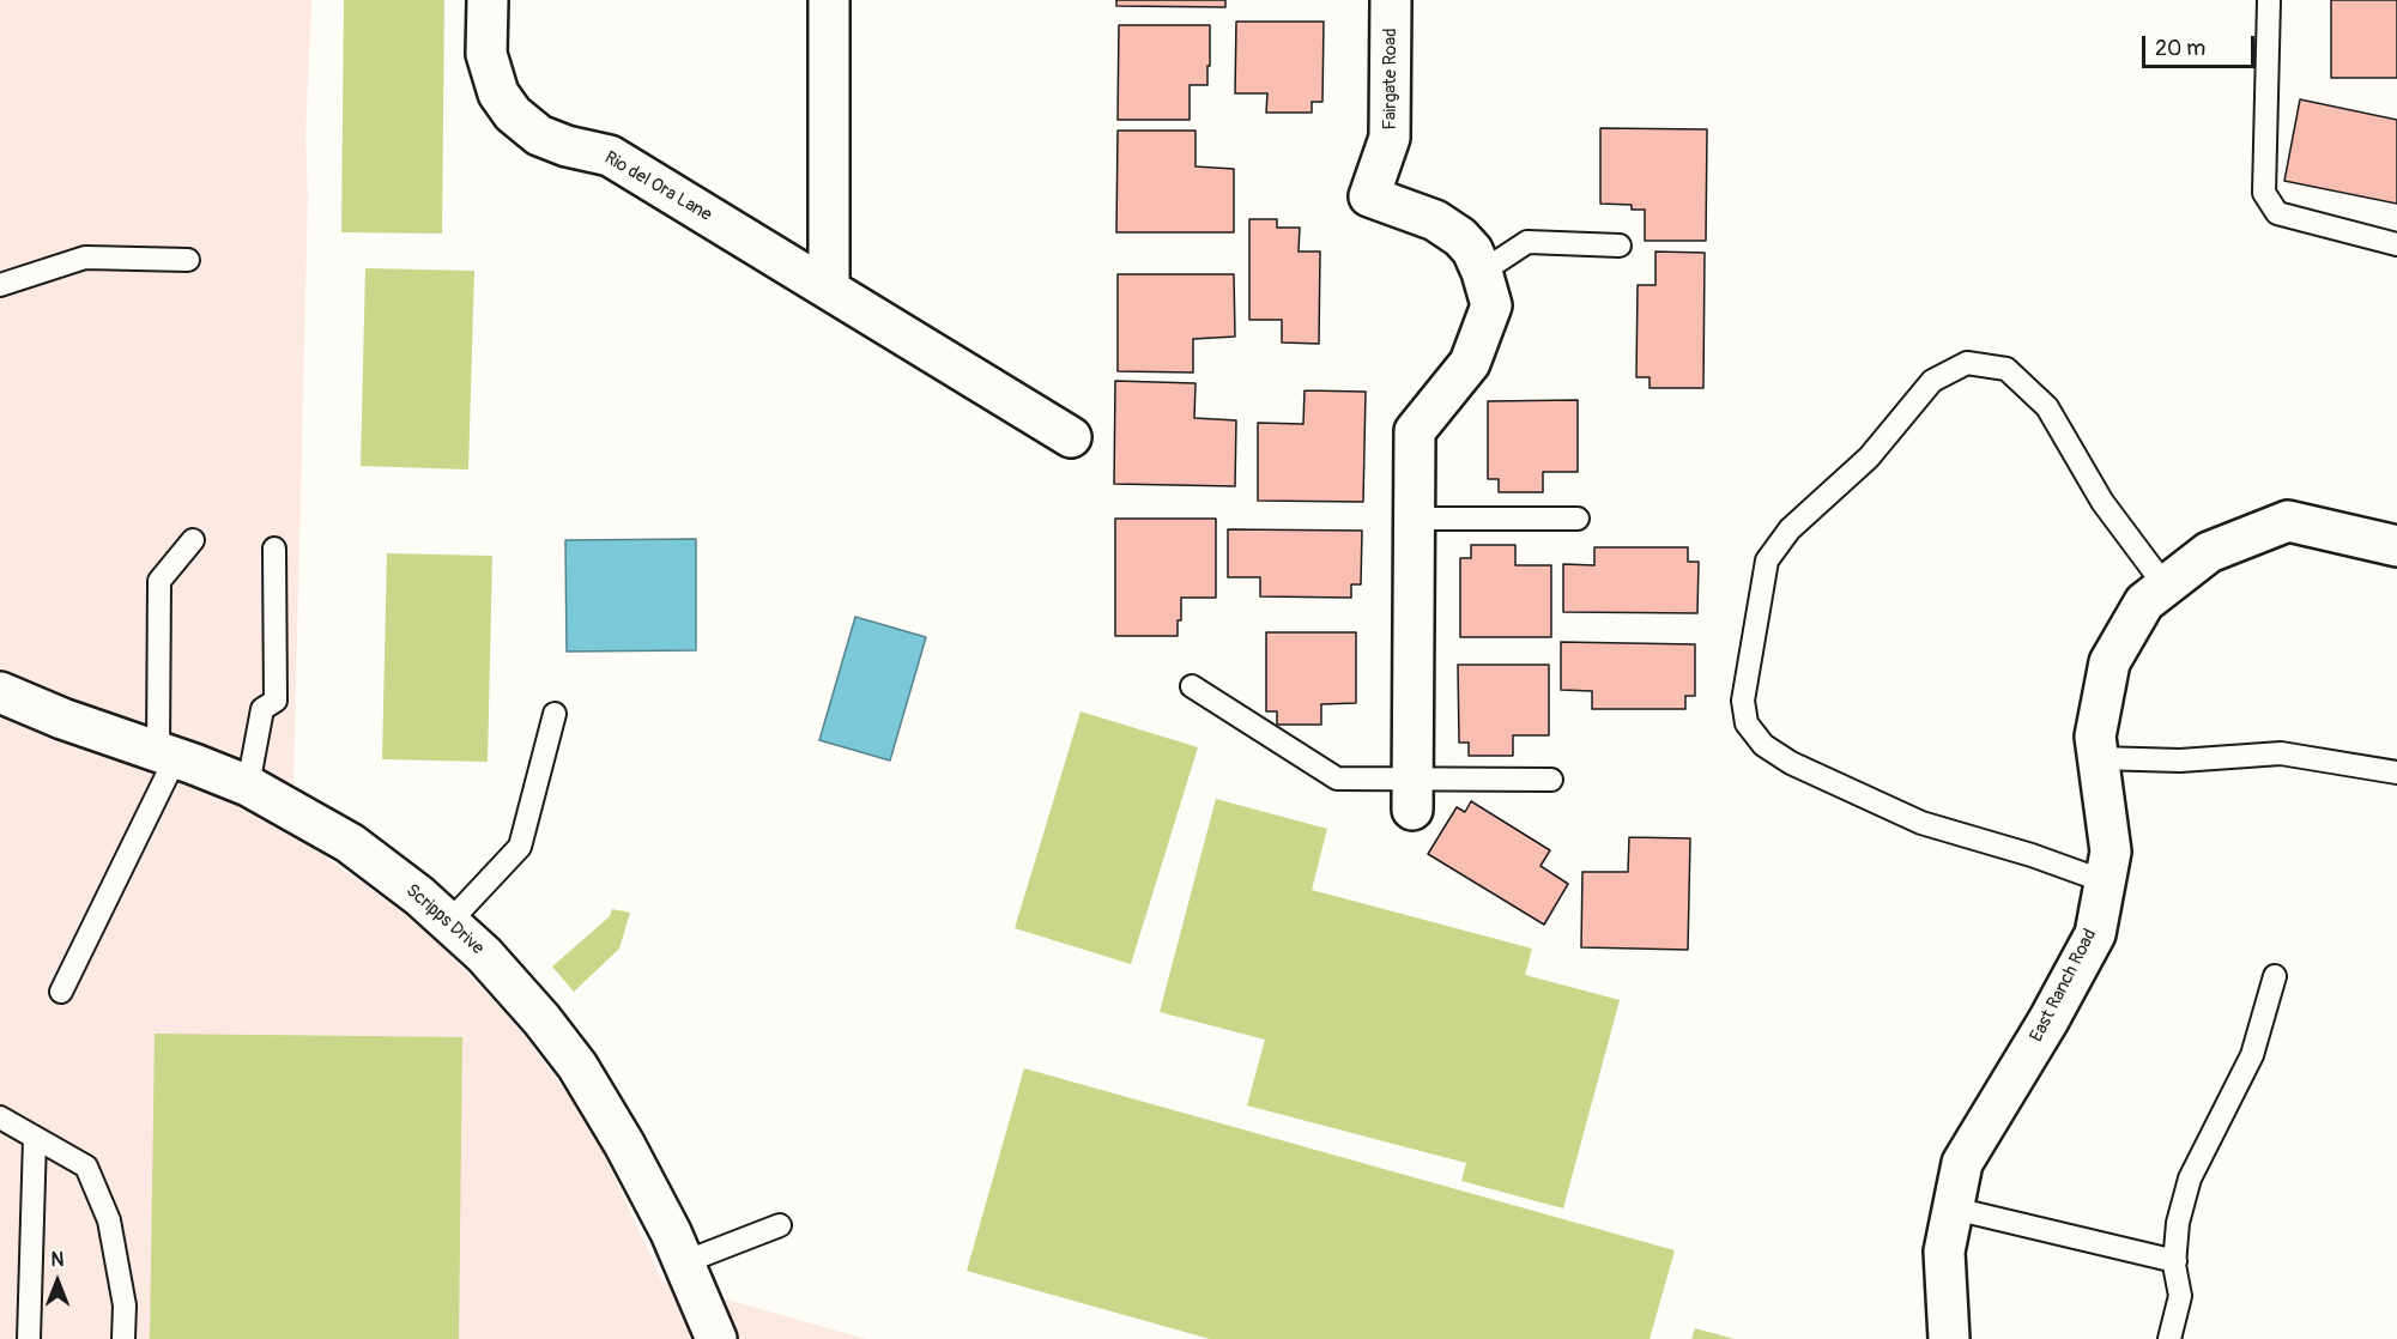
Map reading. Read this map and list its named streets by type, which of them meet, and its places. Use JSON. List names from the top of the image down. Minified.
{"streets":{"street":["Fairgate Road","Rio del Ora Lane","Scripps Drive","East Ranch Road"]},"scale_bar":"20 m","north":"top"}
